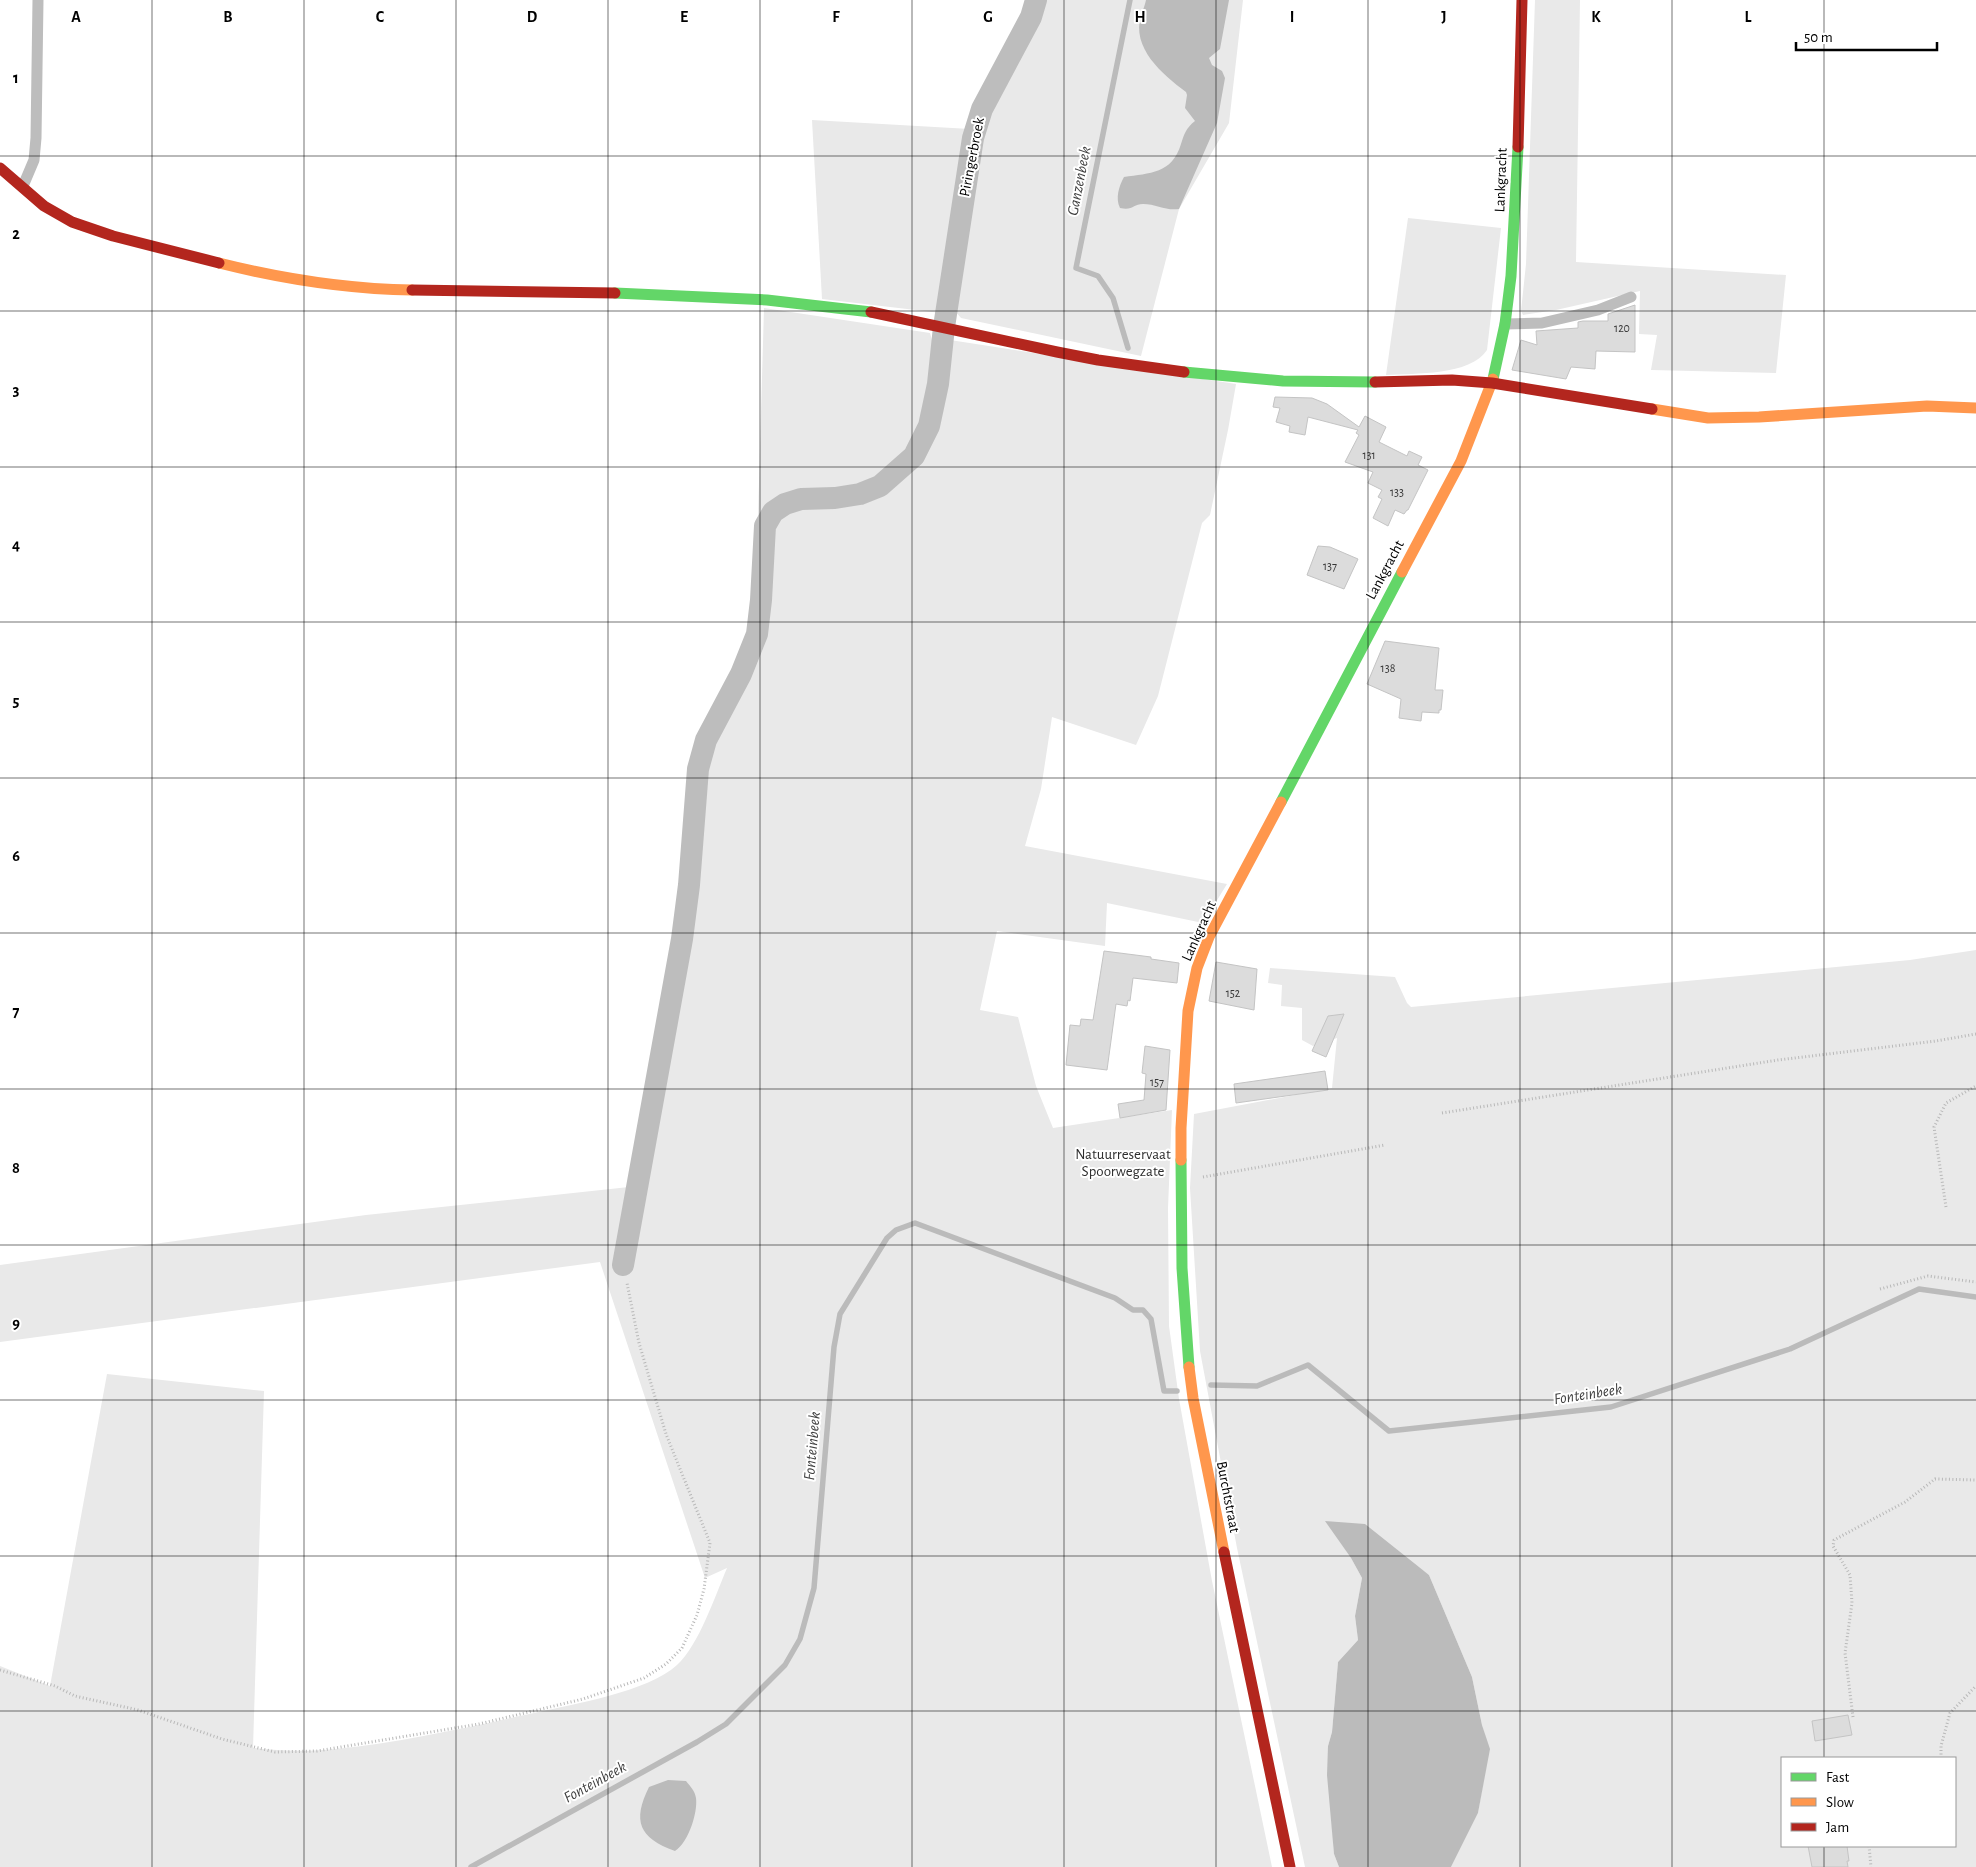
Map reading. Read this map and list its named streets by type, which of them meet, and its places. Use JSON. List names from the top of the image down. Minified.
{"streets":{"street":["Piringerbroek","Lankgracht","Burchtstraat"]},"crossings":[["Lankgracht","Burchtstraat"]],"water":["Ganzenbeek","Fonteinbeek"],"parks":["Natuurreservaat Spoorwegzate"],"house_numbers":["120","131","133","137","138","152","157"],"legend":["Fast","Slow","Jam"],"scale_bar":"50 m","grid":{"columns":["A","B","C","D","E","F","G","H","I","J","K","L"],"rows":["1","2","3","4","5","6","7","8","9"]}}
